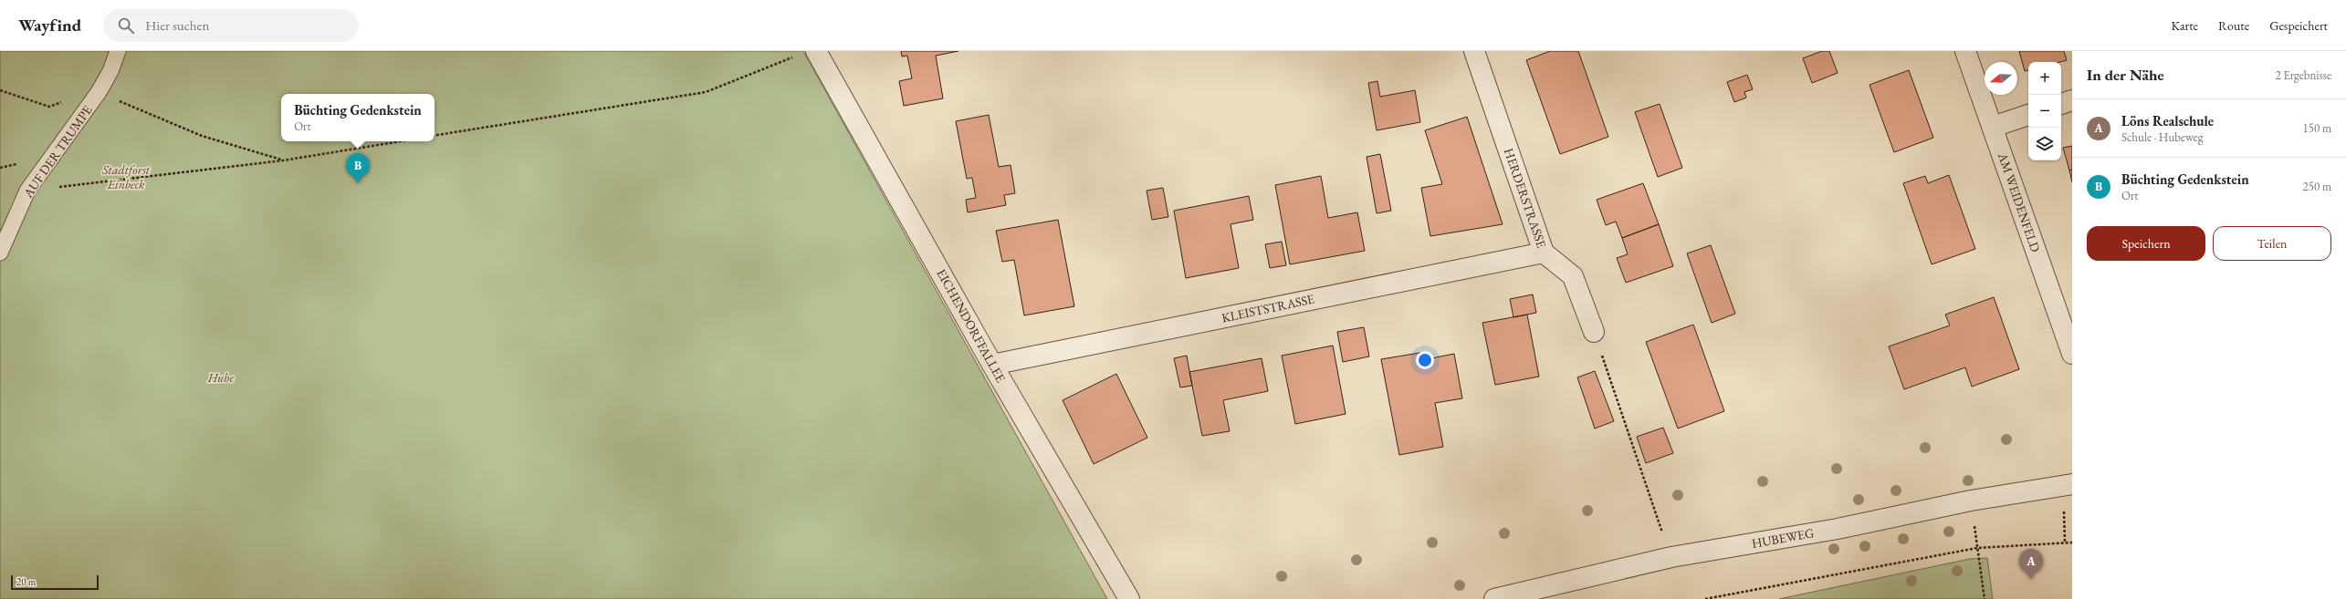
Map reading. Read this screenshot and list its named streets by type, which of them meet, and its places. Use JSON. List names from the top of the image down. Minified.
{"streets":{"street":["HERDERSTRASSE","AM WEIDENFELD","KLEISTSTRASSE","EICHENDORFFALLEE","HUBEWEG"],"lane":["AUF DER TRUMPE"]},"crossings":[["HERDERSTRASSE","KLEISTSTRASSE"],["KLEISTSTRASSE","EICHENDORFFALLEE"]],"parks":["Stadtforst Einbeck","Hube"],"scale_bar":"20 m","north":"left","page":{"header":"Wayfind","search":"Hier suchen","nav":["Karte","Route","Gespeichert"],"heading":["In der Nähe","2 Ergebnisse"],"map_buttons":["+","−"],"popup":["Büchting Gedenkstein","Ort"],"list":[{"mark":"A","name":"Löns Realschule","note":"Schule · Hubeweg","value":"150 m"},{"mark":"B","name":"Büchting Gedenkstein","note":"Ort","value":"250 m"}],"pins":["B","A"],"buttons":["Speichern","Teilen"],"scale":"20 m"}}
